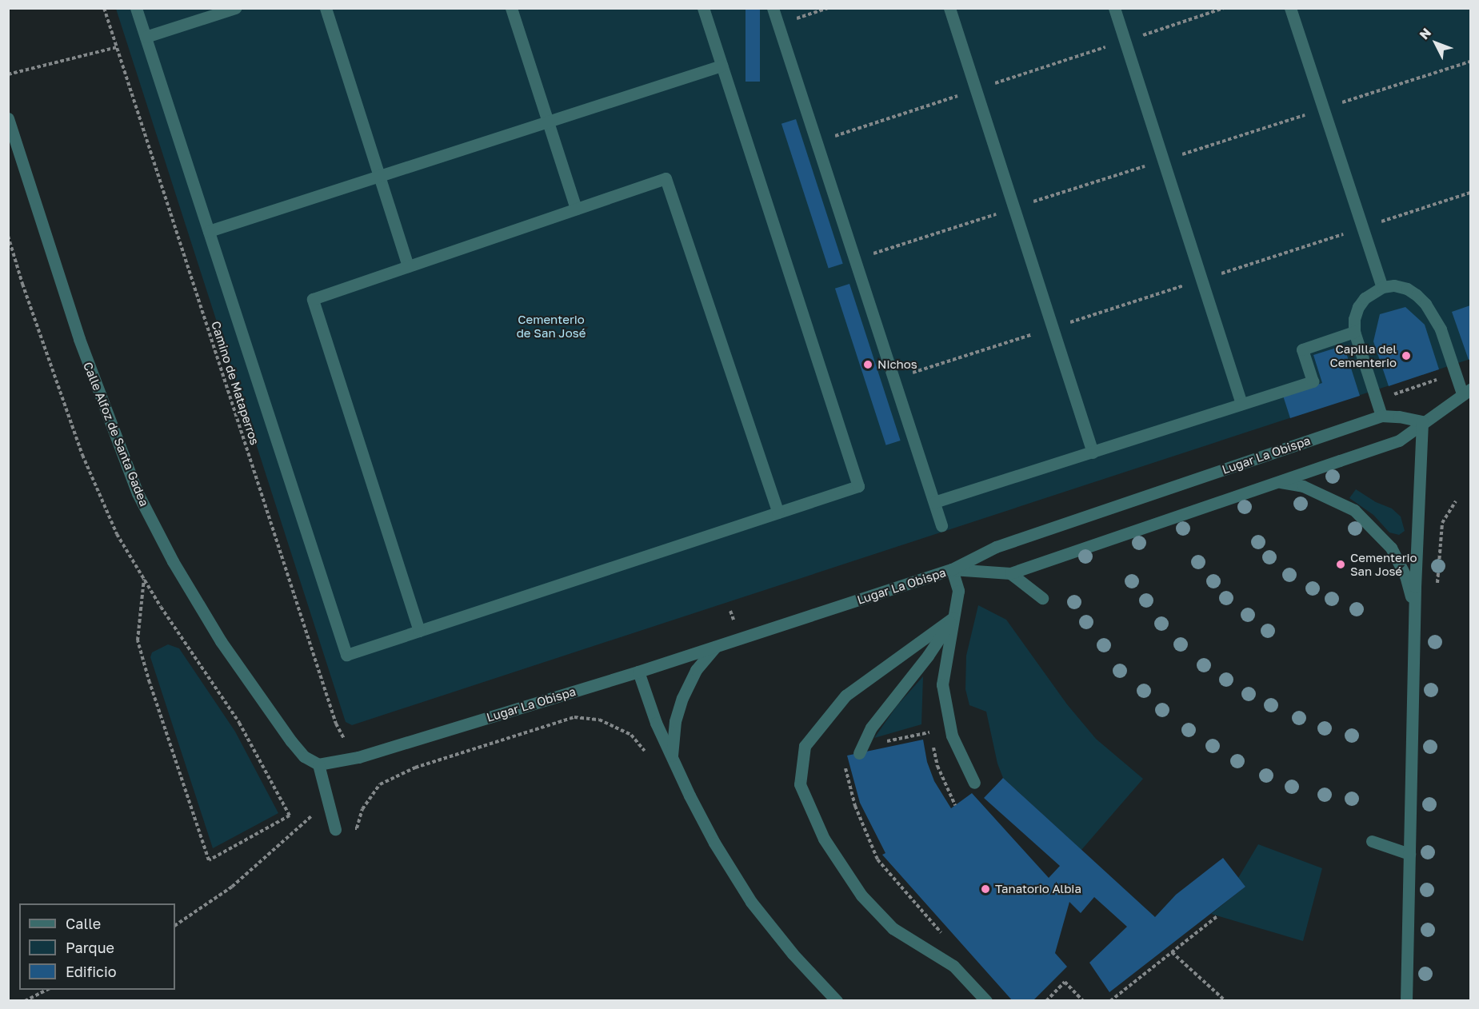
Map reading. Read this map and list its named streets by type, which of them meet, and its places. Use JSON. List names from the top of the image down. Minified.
{"streets":{"street":["Calle Alfoz de Santa Gadea","Lugar La Obispa"],"path":["Camino de Mataperros"]},"crossings":[["Camino de Mataperros","Lugar La Obispa"],["Calle Alfoz de Santa Gadea","Lugar La Obispa"]],"parks":["Cementerio de San José"],"places":["Capilla del Cementerio","Nichos","Cementerio San José","Tanatorio Albia"],"legend":["Calle","Parque","Edificio"],"north":"top left"}
